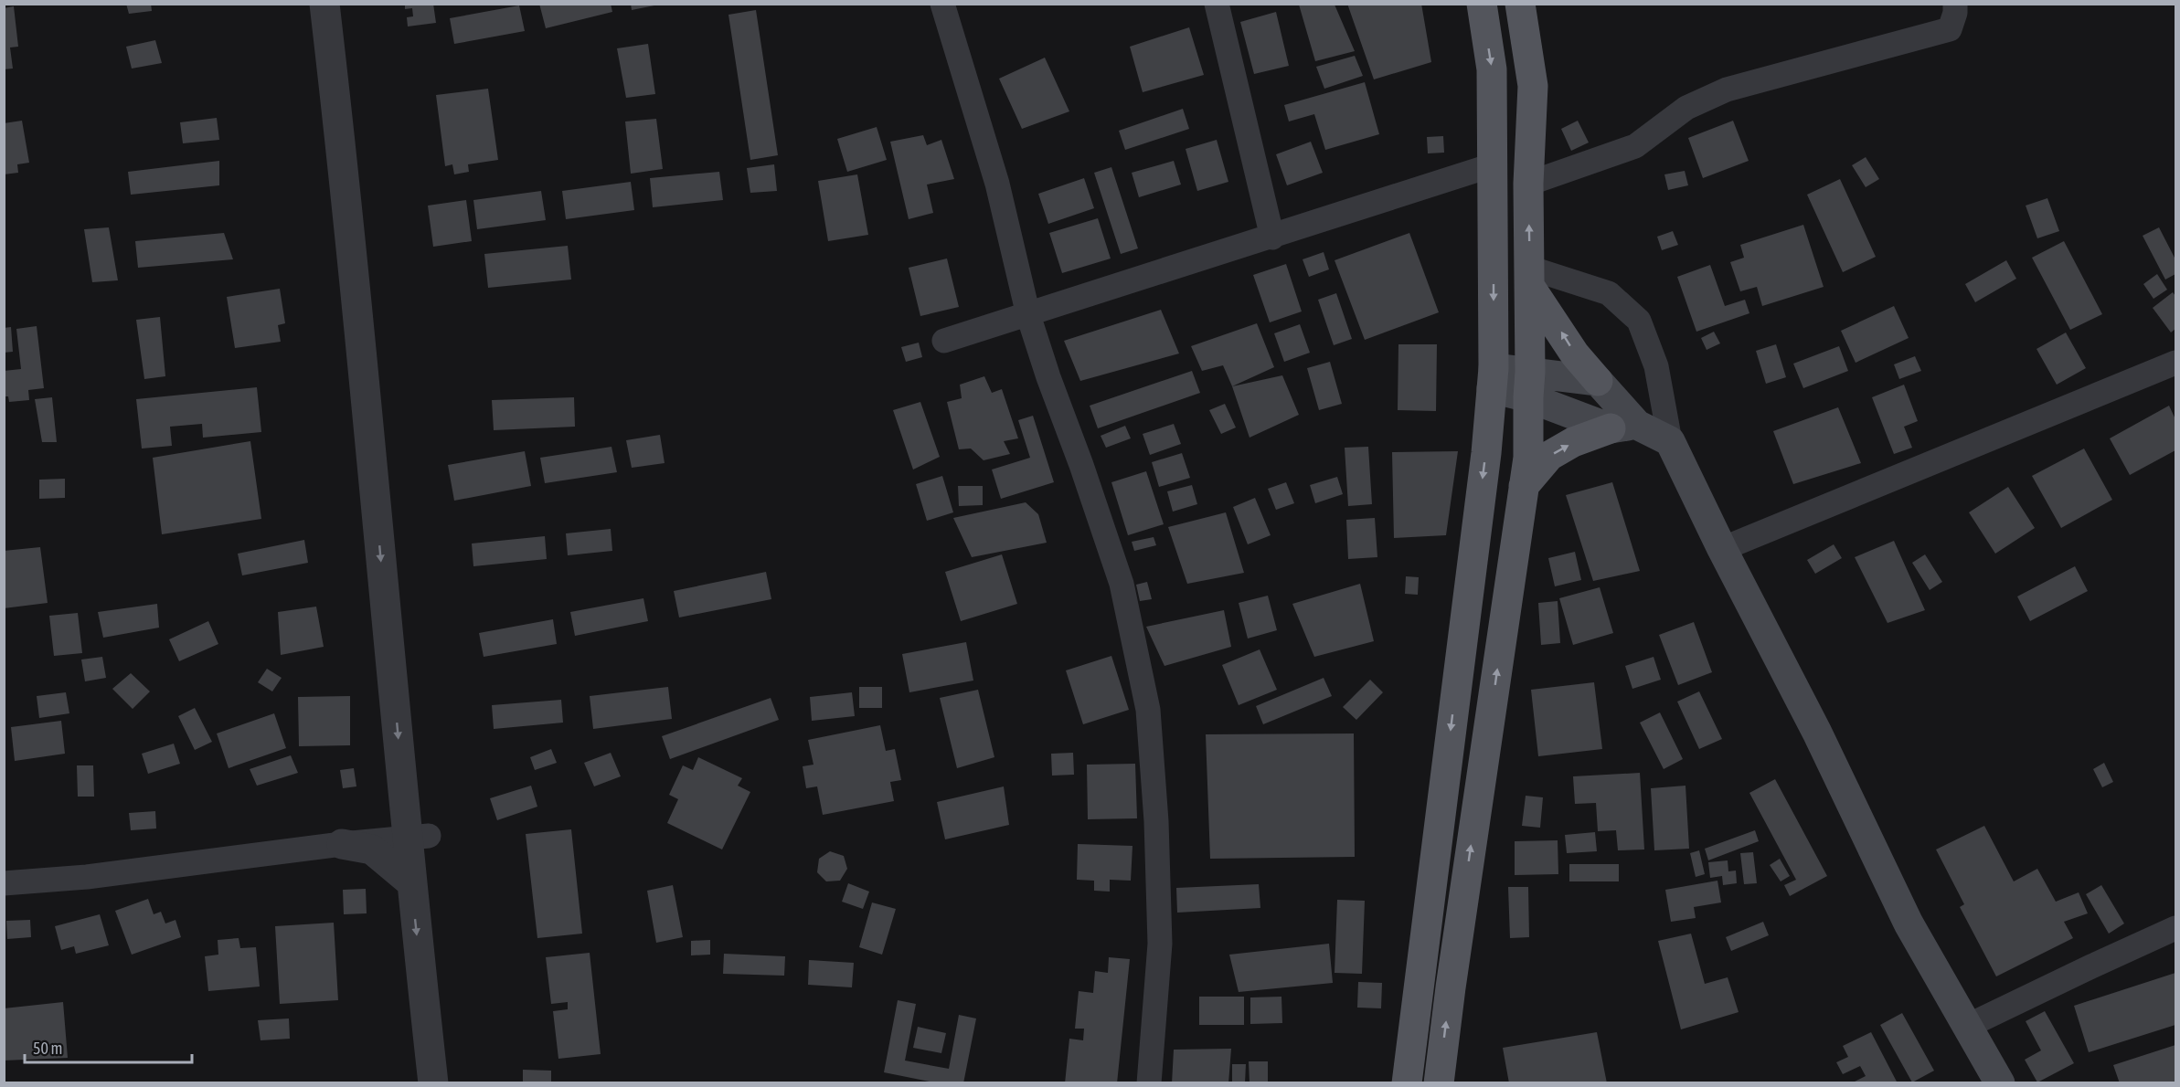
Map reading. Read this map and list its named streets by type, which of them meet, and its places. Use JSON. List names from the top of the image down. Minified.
{"scale_bar":"50 m"}
